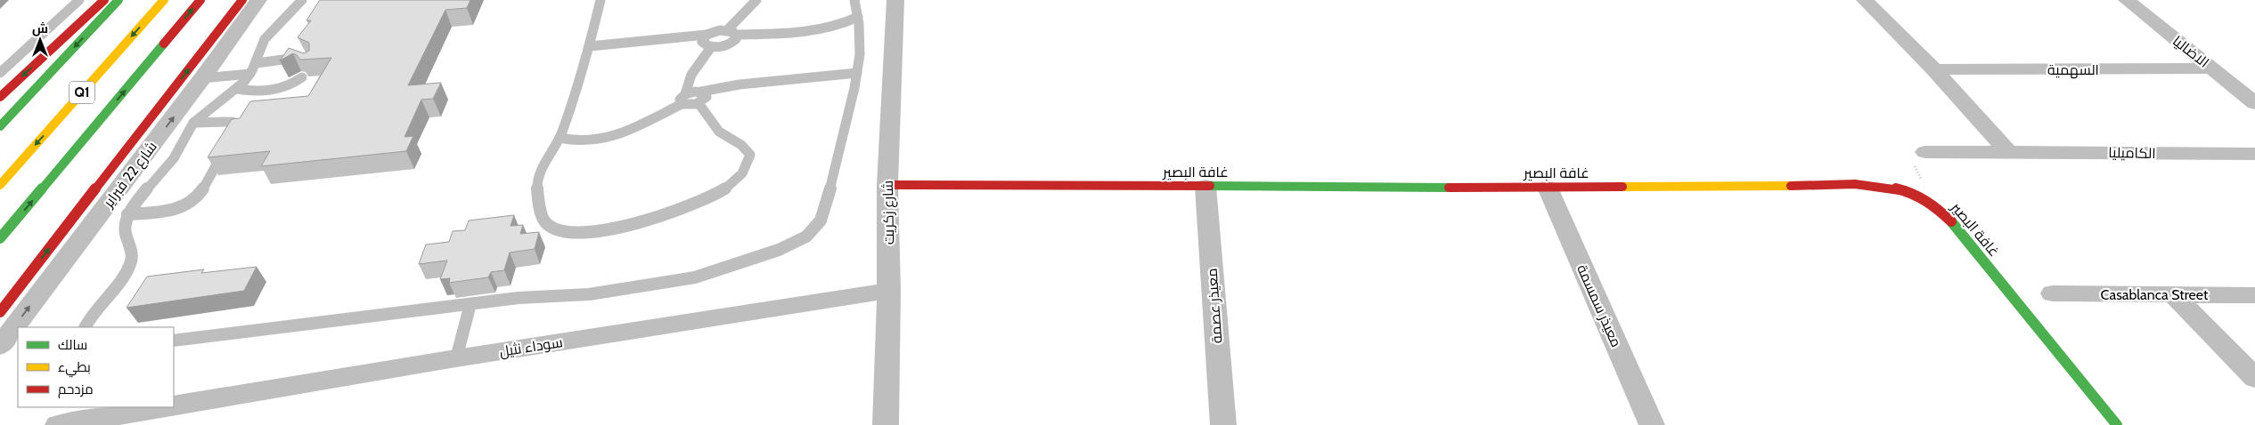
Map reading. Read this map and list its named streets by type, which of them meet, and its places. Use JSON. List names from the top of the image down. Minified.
{"streets":{"main road":["Q1","غافة البصير","شارع 22 فبراير"],"street":["الاضاليا","السهمية","الكاميليا","شارع زكريت","Casablanca Street","معيذر عصمة","معيذر سمسمة","سوداء نثيل"]},"crossings":[["الاضاليا","السهمية"],["غافة البصير","شارع زكريت"],["غافة البصير","معيذر عصمة"],["غافة البصير","معيذر سمسمة"],["شارع زكريت","سوداء نثيل"]],"legend":["سالك","بطيء","مزدحم"],"north":"top"}
